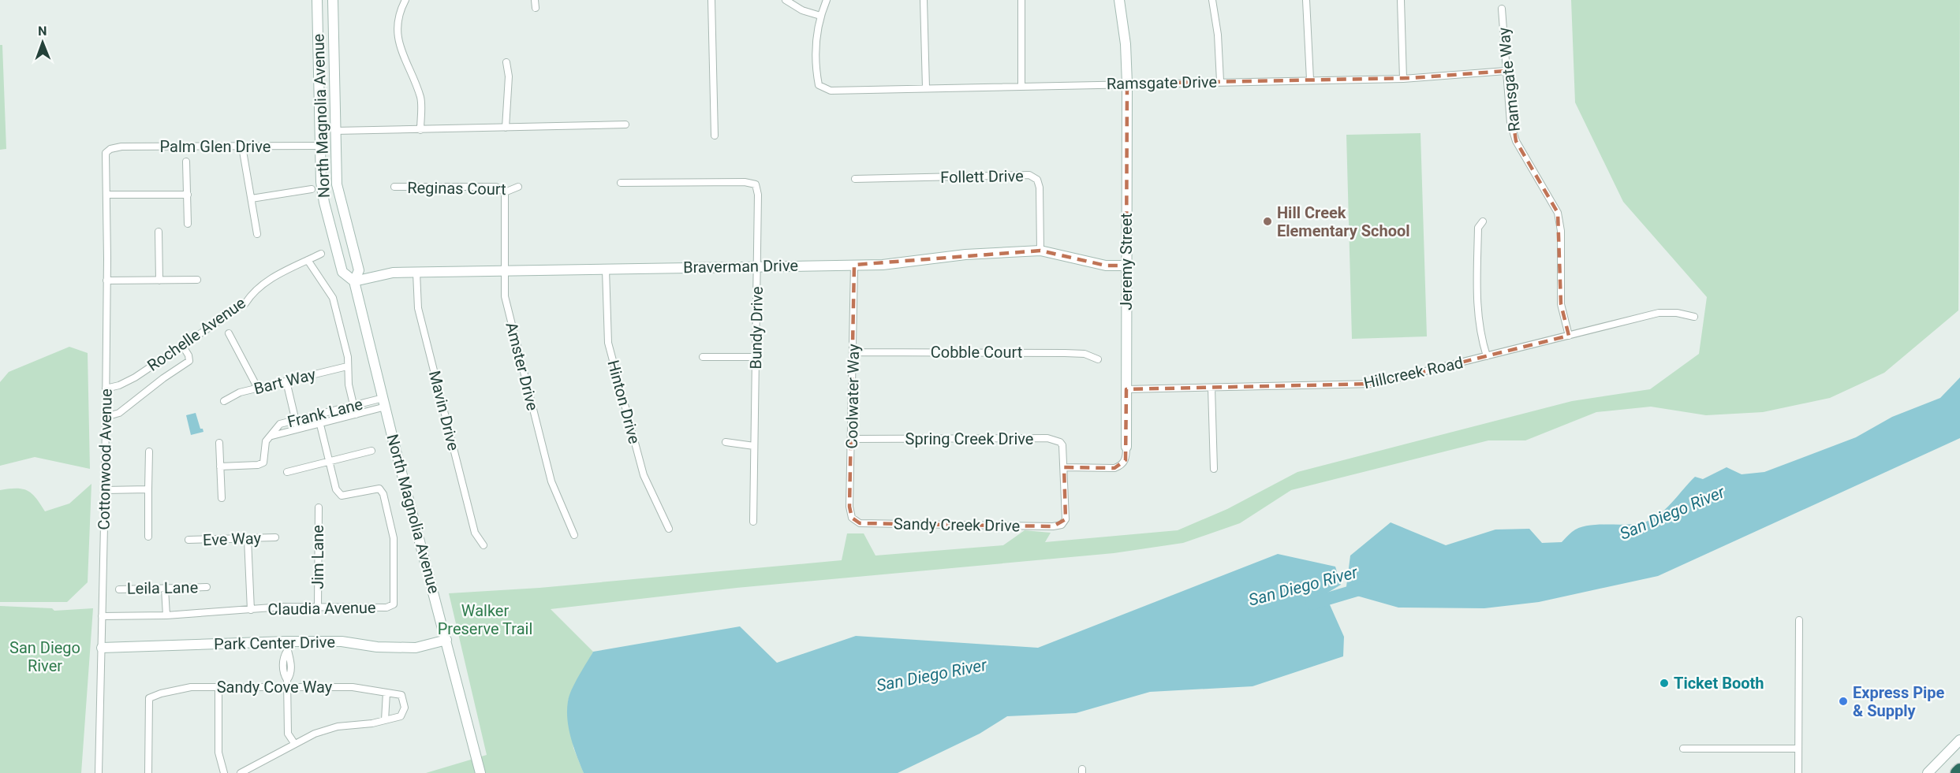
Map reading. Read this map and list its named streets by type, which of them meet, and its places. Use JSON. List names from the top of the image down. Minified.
{"streets":{"street":["Ramsgate Way","Ramsgate Drive","North Magnolia Avenue","Palm Glen Drive","Follett Drive","Reginas Court","Jeremy Street","Braverman Drive","Bundy Drive","Rochelle Avenue","Cobble Court","Amster Drive","Hillcreek Road","Bart Way","Coolwater Way","Hinton Drive","Mavin Drive","Frank Lane","Spring Creek Drive","Cottonwood Avenue","Sandy Creek Drive","Eve Way","Jim Lane","Leila Lane","Claudia Avenue","Park Center Drive","Sandy Cove Way"]},"crossings":[["Ramsgate Way","Ramsgate Drive"],["Ramsgate Way","Hillcreek Road"],["Ramsgate Drive","Jeremy Street"],["North Magnolia Avenue","Palm Glen Drive"],["North Magnolia Avenue","Braverman Drive"],["North Magnolia Avenue","Frank Lane"],["North Magnolia Avenue","Park Center Drive"],["Palm Glen Drive","Cottonwood Avenue"],["Follett Drive","Braverman Drive"],["Reginas Court","Amster Drive"],["Jeremy Street","Braverman Drive"],["Jeremy Street","Hillcreek Road"],["Jeremy Street","Spring Creek Drive"],["Jeremy Street","Sandy Creek Drive"],["Braverman Drive","Bundy Drive"],["Braverman Drive","Amster Drive"],["Braverman Drive","Coolwater Way"],["Braverman Drive","Hinton Drive"],["Braverman Drive","Mavin Drive"],["Rochelle Avenue","Cottonwood Avenue"],["Cobble Court","Coolwater Way"],["Coolwater Way","Spring Creek Drive"],["Coolwater Way","Sandy Creek Drive"],["Frank Lane","Claudia Avenue"],["Spring Creek Drive","Sandy Creek Drive"],["Cottonwood Avenue","Claudia Avenue"],["Cottonwood Avenue","Park Center Drive"],["Jim Lane","Claudia Avenue"]],"water":["San Diego River"],"parks":["Walker Preserve Trail","San Diego River"],"places":["Hill Creek Elementary School","Ticket Booth","Express Pipe & Supply"],"north":"top"}
